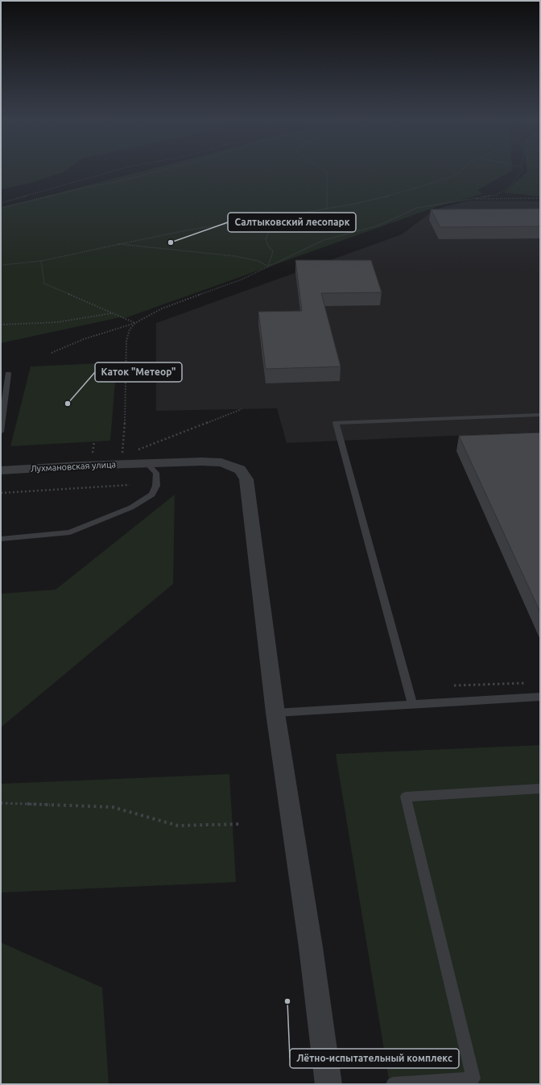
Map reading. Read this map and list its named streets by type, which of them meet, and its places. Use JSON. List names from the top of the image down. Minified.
{"streets":{"street":["Лухмановская улица"]},"places":["Салтыковский лесопарк","Каток \"Метеор\"","Лётно-испытательный комплекс"]}
